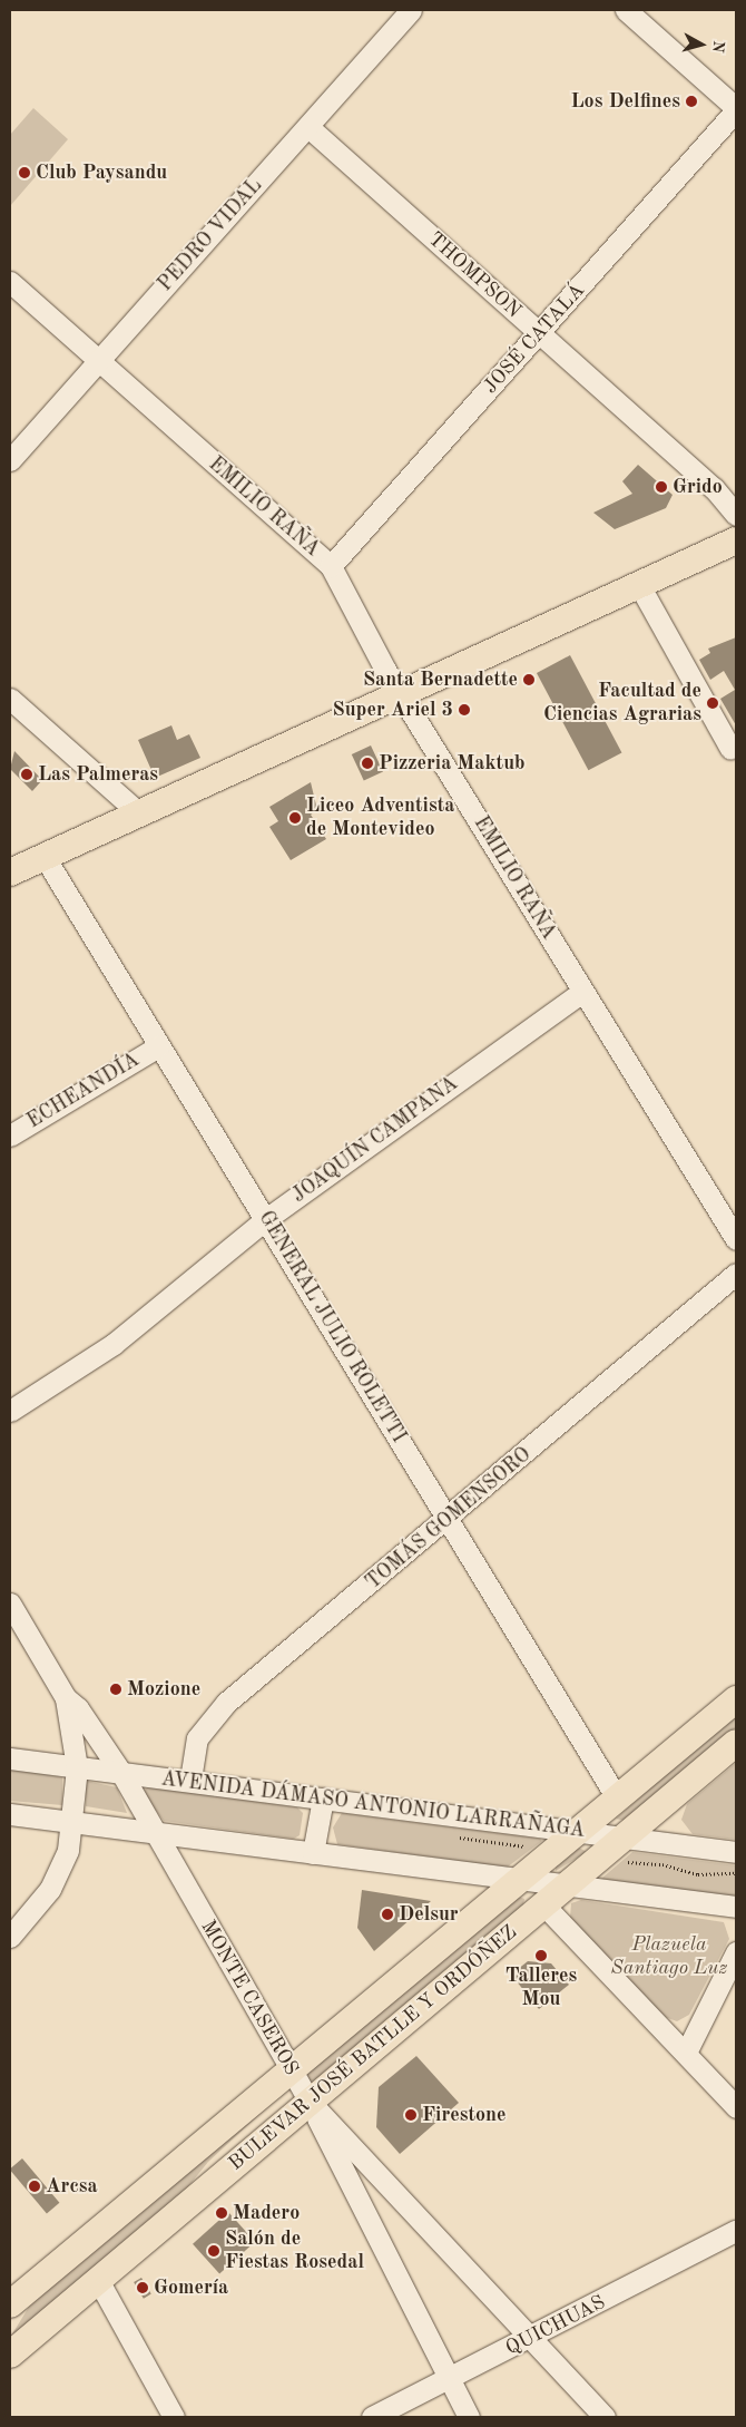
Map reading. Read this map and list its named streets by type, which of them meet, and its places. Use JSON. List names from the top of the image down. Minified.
{"streets":{"main road":["BULEVAR JOSÉ BATLLE Y ORDÓÑEZ"],"street":["PEDRO VIDAL","THOMPSON","JOSÉ CATALÁ","EMILIO RAÑA","ECHEANDÍA","JOAQUÍN CAMPANA","GENERAL JULIO ROLETTI","TOMÁS GOMENSORO","AVENIDA DÁMASO ANTONIO LARRAÑAGA","MONTE CASEROS","QUICHUAS"]},"crossings":[["PEDRO VIDAL","THOMPSON"],["PEDRO VIDAL","EMILIO RAÑA"],["THOMPSON","JOSÉ CATALÁ"],["JOSÉ CATALÁ","EMILIO RAÑA"],["EMILIO RAÑA","JOAQUÍN CAMPANA"],["ECHEANDÍA","GENERAL JULIO ROLETTI"],["JOAQUÍN CAMPANA","GENERAL JULIO ROLETTI"],["GENERAL JULIO ROLETTI","TOMÁS GOMENSORO"],["GENERAL JULIO ROLETTI","BULEVAR JOSÉ BATLLE Y ORDÓÑEZ"],["TOMÁS GOMENSORO","AVENIDA DÁMASO ANTONIO LARRAÑAGA"],["AVENIDA DÁMASO ANTONIO LARRAÑAGA","MONTE CASEROS"],["AVENIDA DÁMASO ANTONIO LARRAÑAGA","BULEVAR JOSÉ BATLLE Y ORDÓÑEZ"],["MONTE CASEROS","BULEVAR JOSÉ BATLLE Y ORDÓÑEZ"],["MONTE CASEROS","QUICHUAS"]],"parks":["Plazuela Santiago Luz"],"places":["Los Delfines","Club Paysandu","Grido","Santa Bernadette","Facultad de Ciencias Agrarias","Super Ariel 3","Pizzeria Maktub","Las Palmeras","Liceo Adventista de Montevideo","Mozione","Delsur","Talleres Mou","Firestone","Arcsa","Madero","Salón de Fiestas Rosedal","Gomería"],"north":"right"}
